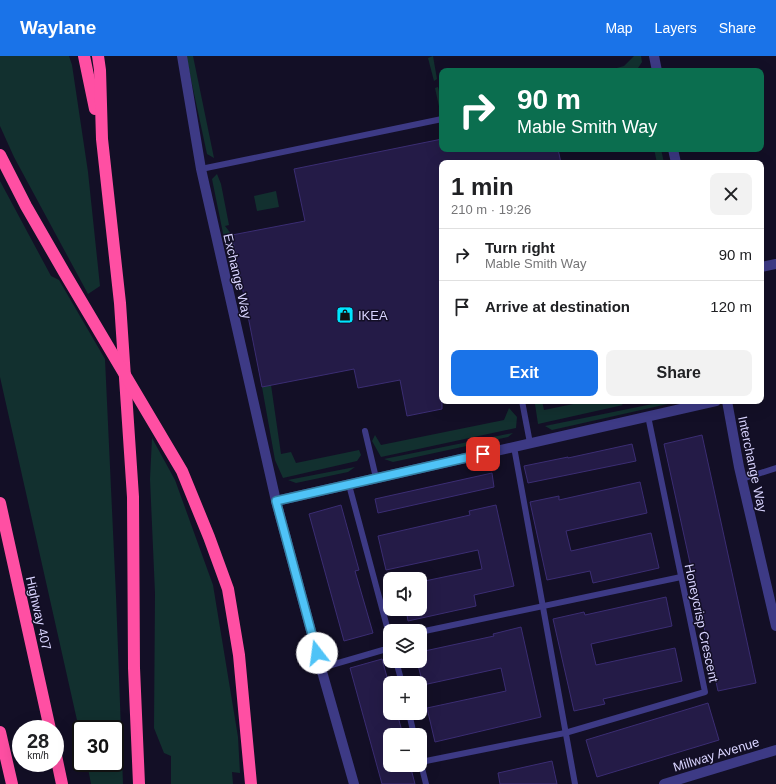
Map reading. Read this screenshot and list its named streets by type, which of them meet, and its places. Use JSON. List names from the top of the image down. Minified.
{"streets":{"highway":["Highway 407"],"street":["Exchange Way","Interchange Way","Millway Avenue"],"lane":["Honeycrisp Crescent"]},"places":{"shop":["IKEA"]},"page":{"header":"Waylane","nav":["Map","Layers","Share"],"turn":["90 m","Mable Smith Way"],"heading":["1 min","210 m · 19:26"],"list":[{"name":"Turn right","note":"Mable Smith Way","value":"90 m"},{"name":"Arrive at destination","value":"120 m"}],"buttons":["Exit","Share"],"map_buttons":["+","−"],"speed":"28 km/h","limit":"30"}}
